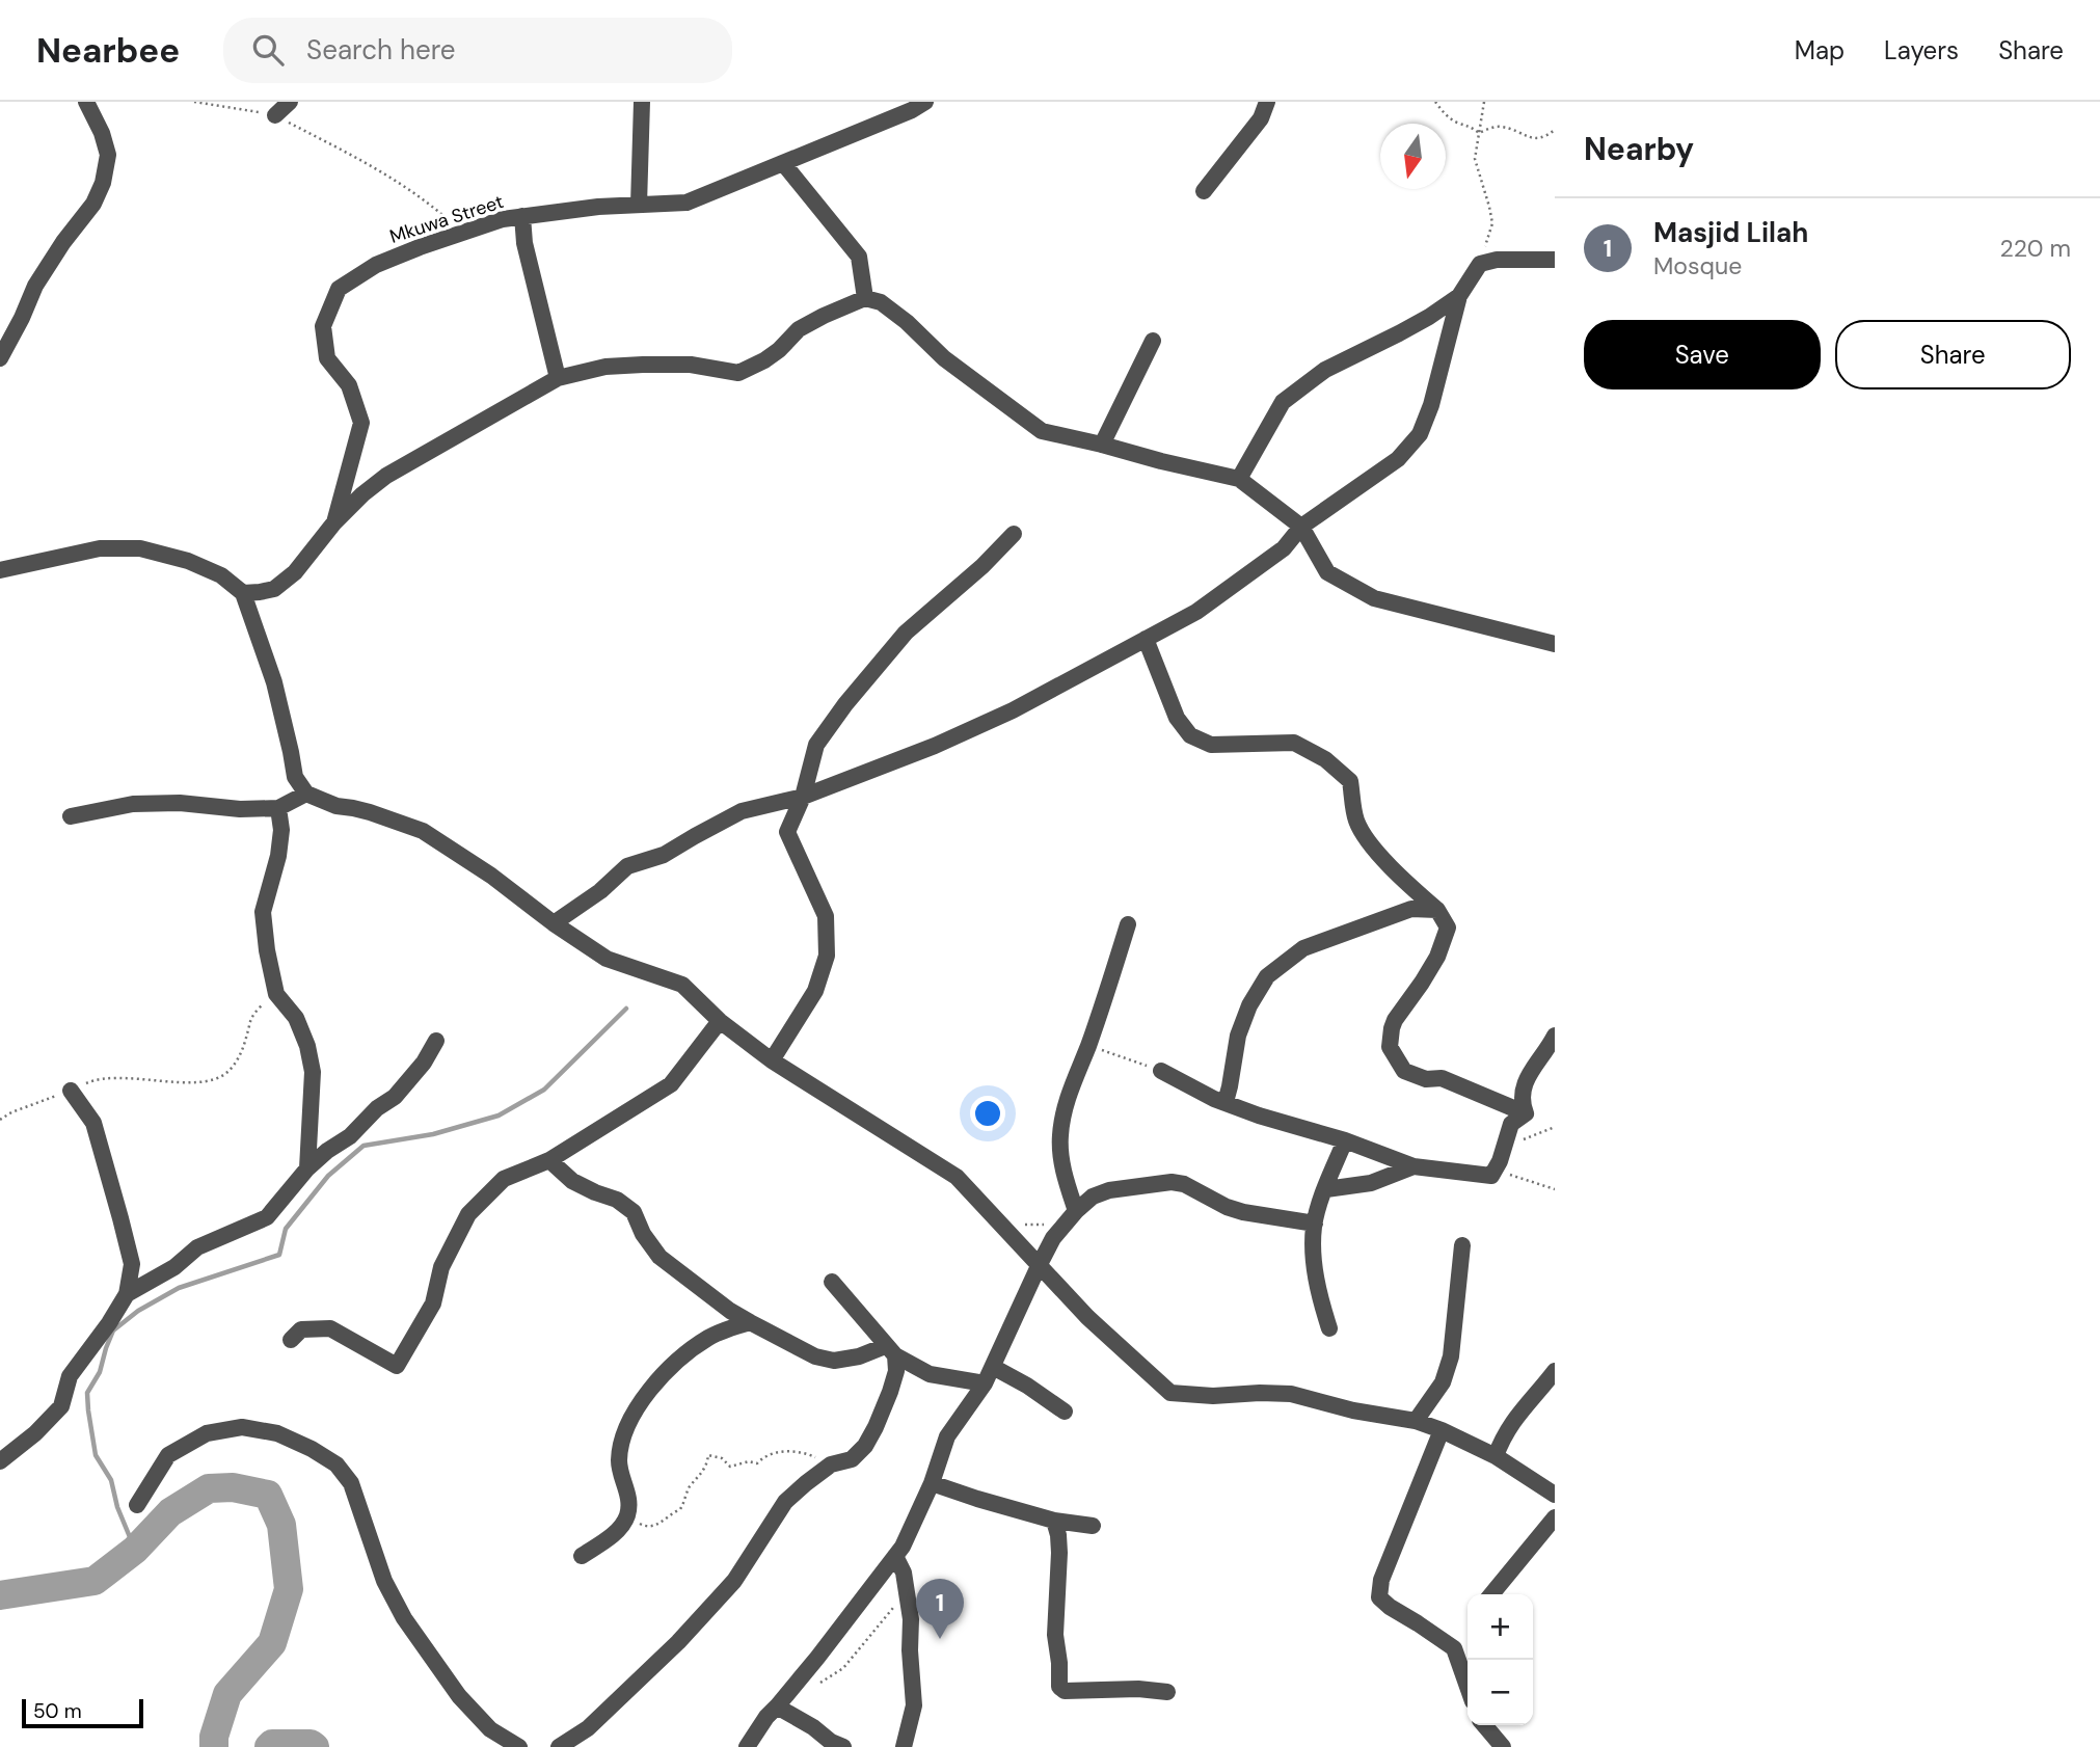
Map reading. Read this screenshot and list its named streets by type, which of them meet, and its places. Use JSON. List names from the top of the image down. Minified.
{"streets":{"street":["Mkuwa Street"]},"scale_bar":"50 m","north":"bottom","page":{"header":"Nearbee","search":"Search here","nav":["Map","Layers","Share"],"heading":"Nearby","list":[{"mark":"1","name":"Masjid Lilah","note":"Mosque","value":"220 m"}],"buttons":["Save","Share"],"pins":"1","map_buttons":["+","−"],"scale":"50 m"}}
